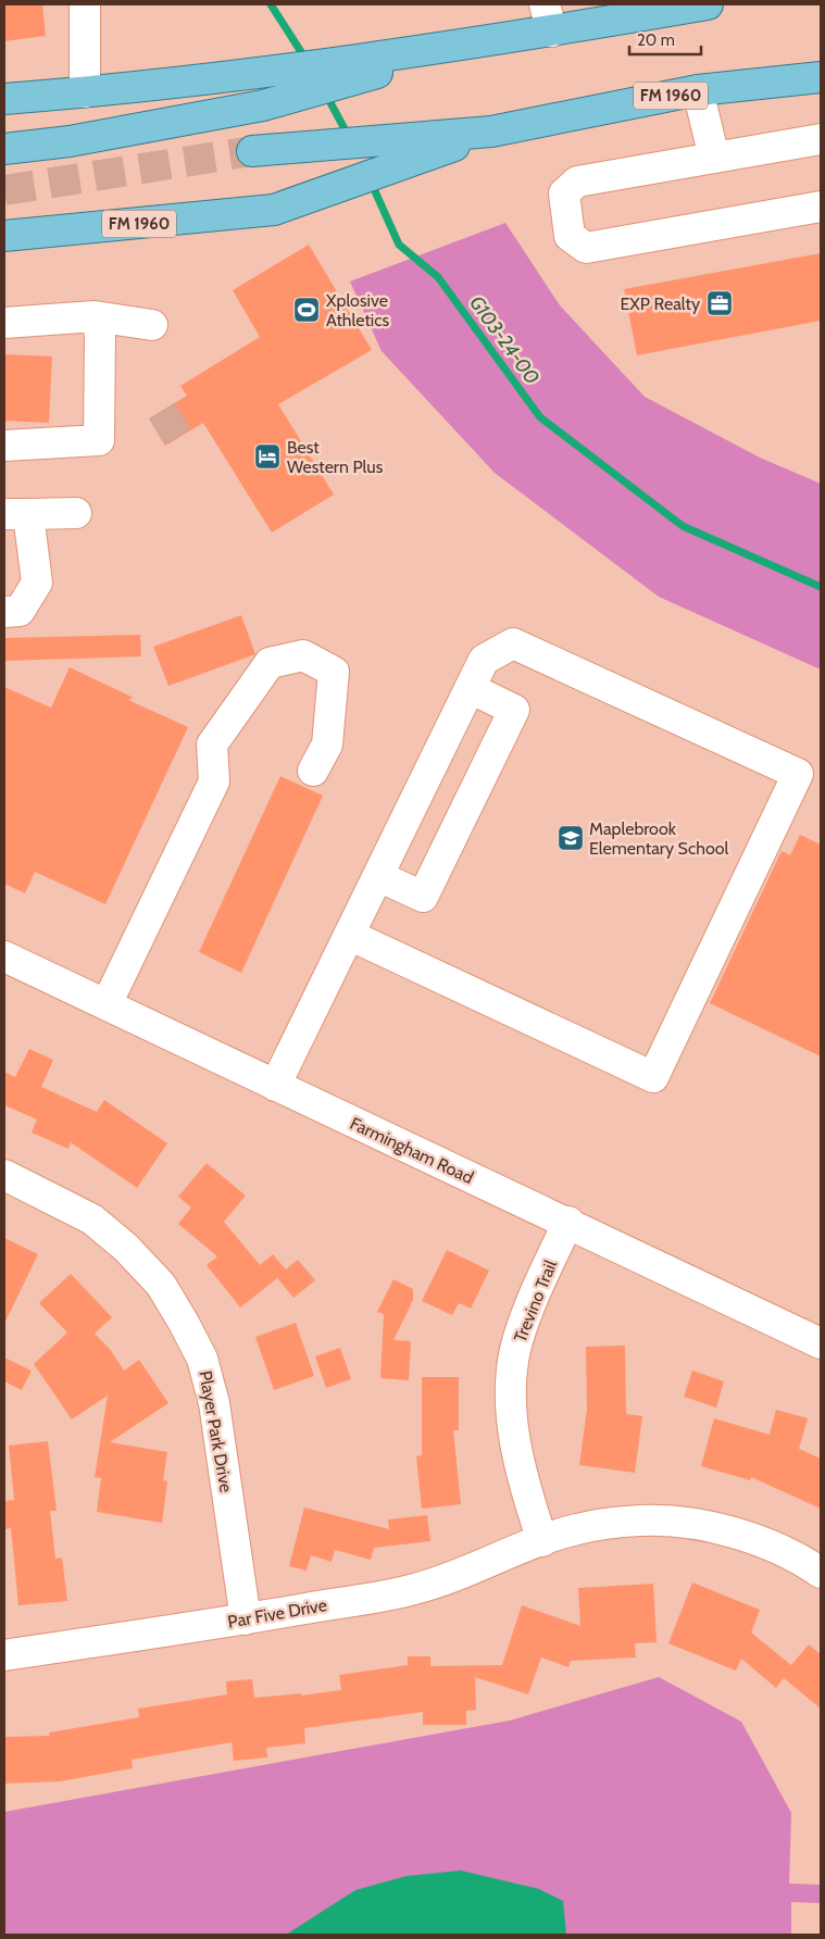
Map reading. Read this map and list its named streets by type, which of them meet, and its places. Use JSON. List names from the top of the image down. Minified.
{"streets":{"main road":["FM 1960"],"street":["Farmingham Road","Trevino Trail","Player Park Drive","Par Five Drive"]},"crossings":[["Farmingham Road","Trevino Trail"],["Trevino Trail","Par Five Drive"],["Player Park Drive","Par Five Drive"]],"water":["G103-24-00"],"places":{"office":["EXP Realty"],"sports":["Xplosive Athletics"],"hotel":["Best Western Plus"],"school or university":["Maplebrook Elementary School"]},"scale_bar":"20 m"}
